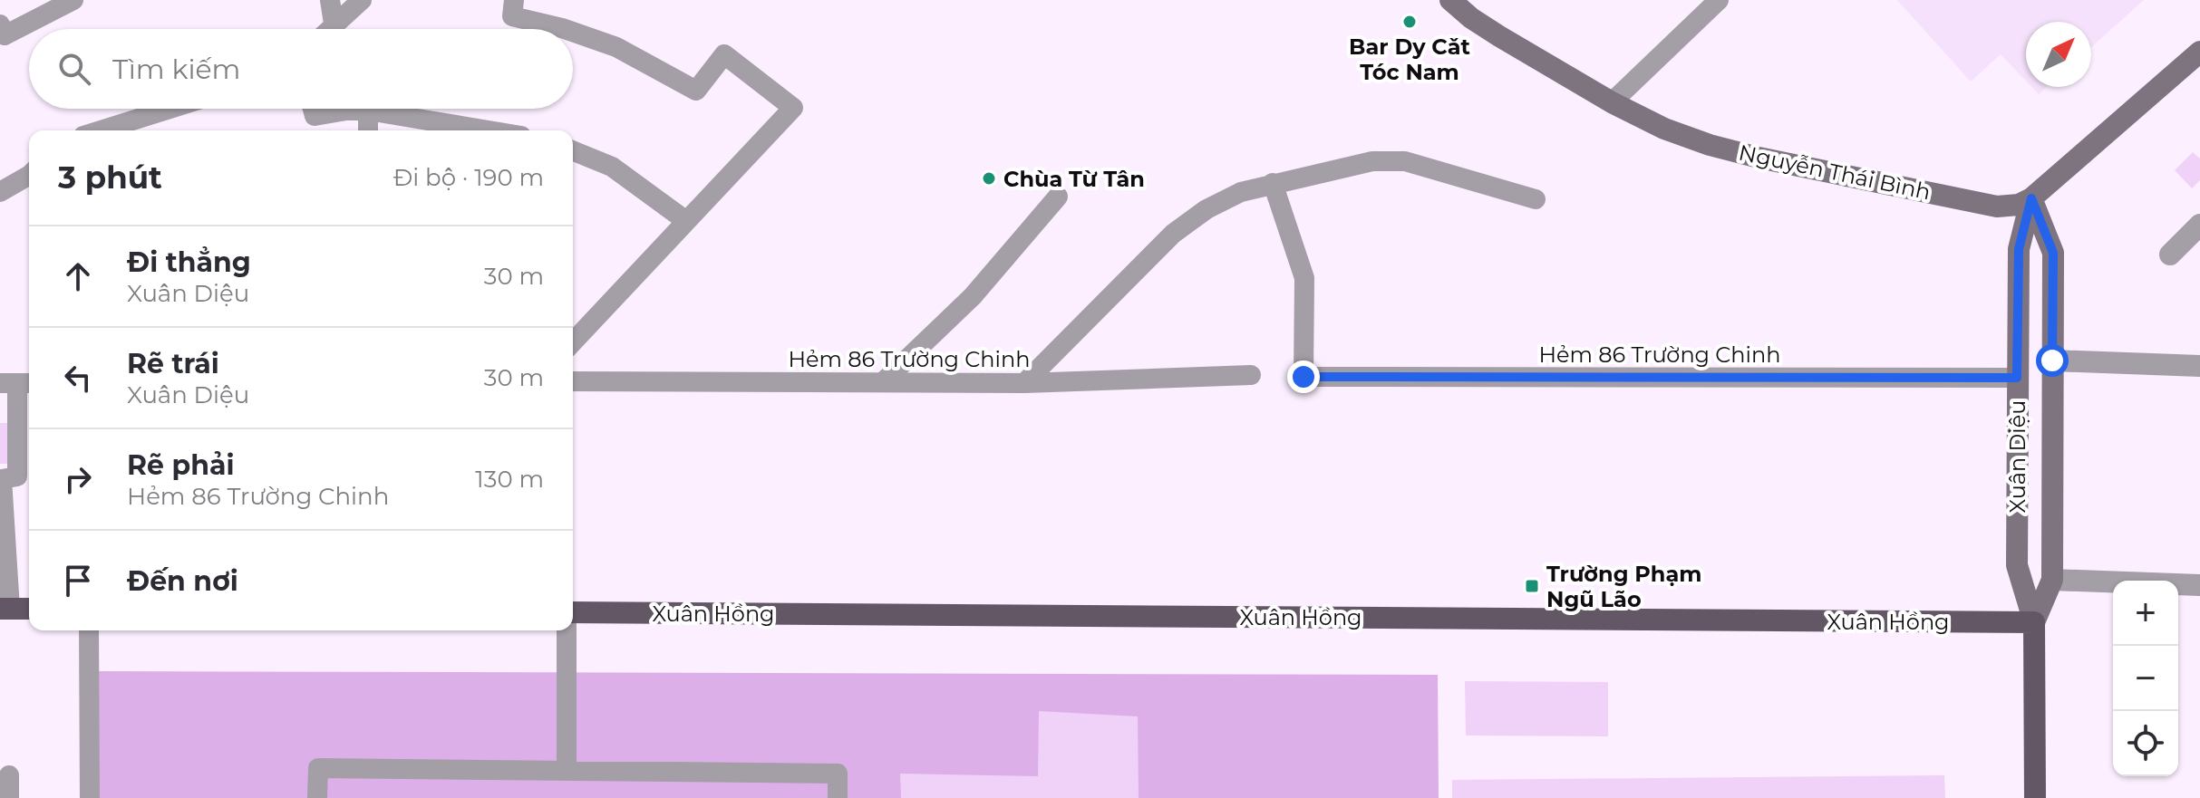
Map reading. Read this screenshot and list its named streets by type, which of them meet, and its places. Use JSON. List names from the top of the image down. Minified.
{"streets":{"main road":["Xuân Diệu","Xuân Hồng"],"street":["Nguyễn Thái Bình"],"lane":["Hẻm 86 Trường Chinh"]},"crossings":[["Nguyễn Thái Bình","Xuân Diệu"],["Hẻm 86 Trường Chinh","Xuân Diệu"],["Xuân Diệu","Xuân Hồng"]],"places":{"other":["Bar Dy Cǎt Tóc Nam","Chùa Từ Tân"],"transit":["Trường Phạm Ngũ Lão"]},"north":"top right","page":{"search":"Tìm kiếm","heading":["3 phút","Đi bộ · 190 m"],"list":[["Đi thẳng","Xuân Diệu","30 m"],["Rẽ trái","Xuân Diệu","30 m"],["Rẽ phải","Hẻm 86 Trường Chinh","130 m"],"Đến nơi"],"map_buttons":["+","−"]}}
